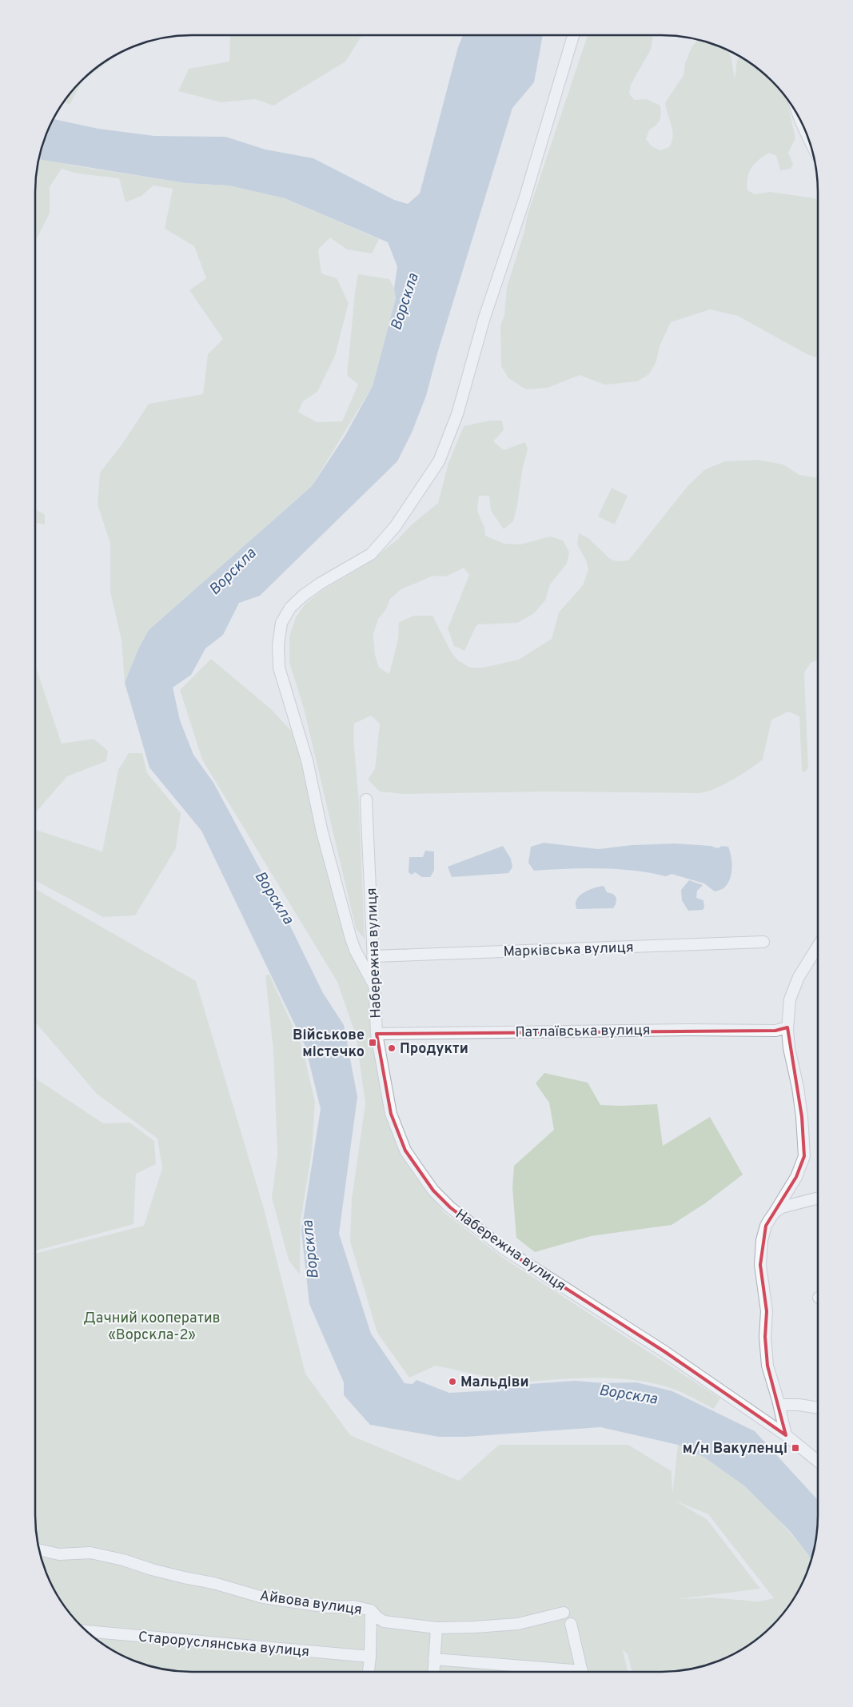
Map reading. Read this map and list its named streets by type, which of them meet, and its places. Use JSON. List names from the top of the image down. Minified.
{"streets":{"street":["Марківська вулиця","Набережна вулиця","Патлаївська вулиця","Айвова вулиця","Староруслянська вулиця"]},"crossings":[["Марківська вулиця","Набережна вулиця"],["Набережна вулиця","Патлаївська вулиця"]],"water":["Ворскла"],"parks":["Дачний кооператив «Ворскла-2»"],"places":{"transit":["Військове містечко","м/н Вакуленці"],"other":["Продукти","Мальдіви"]}}
